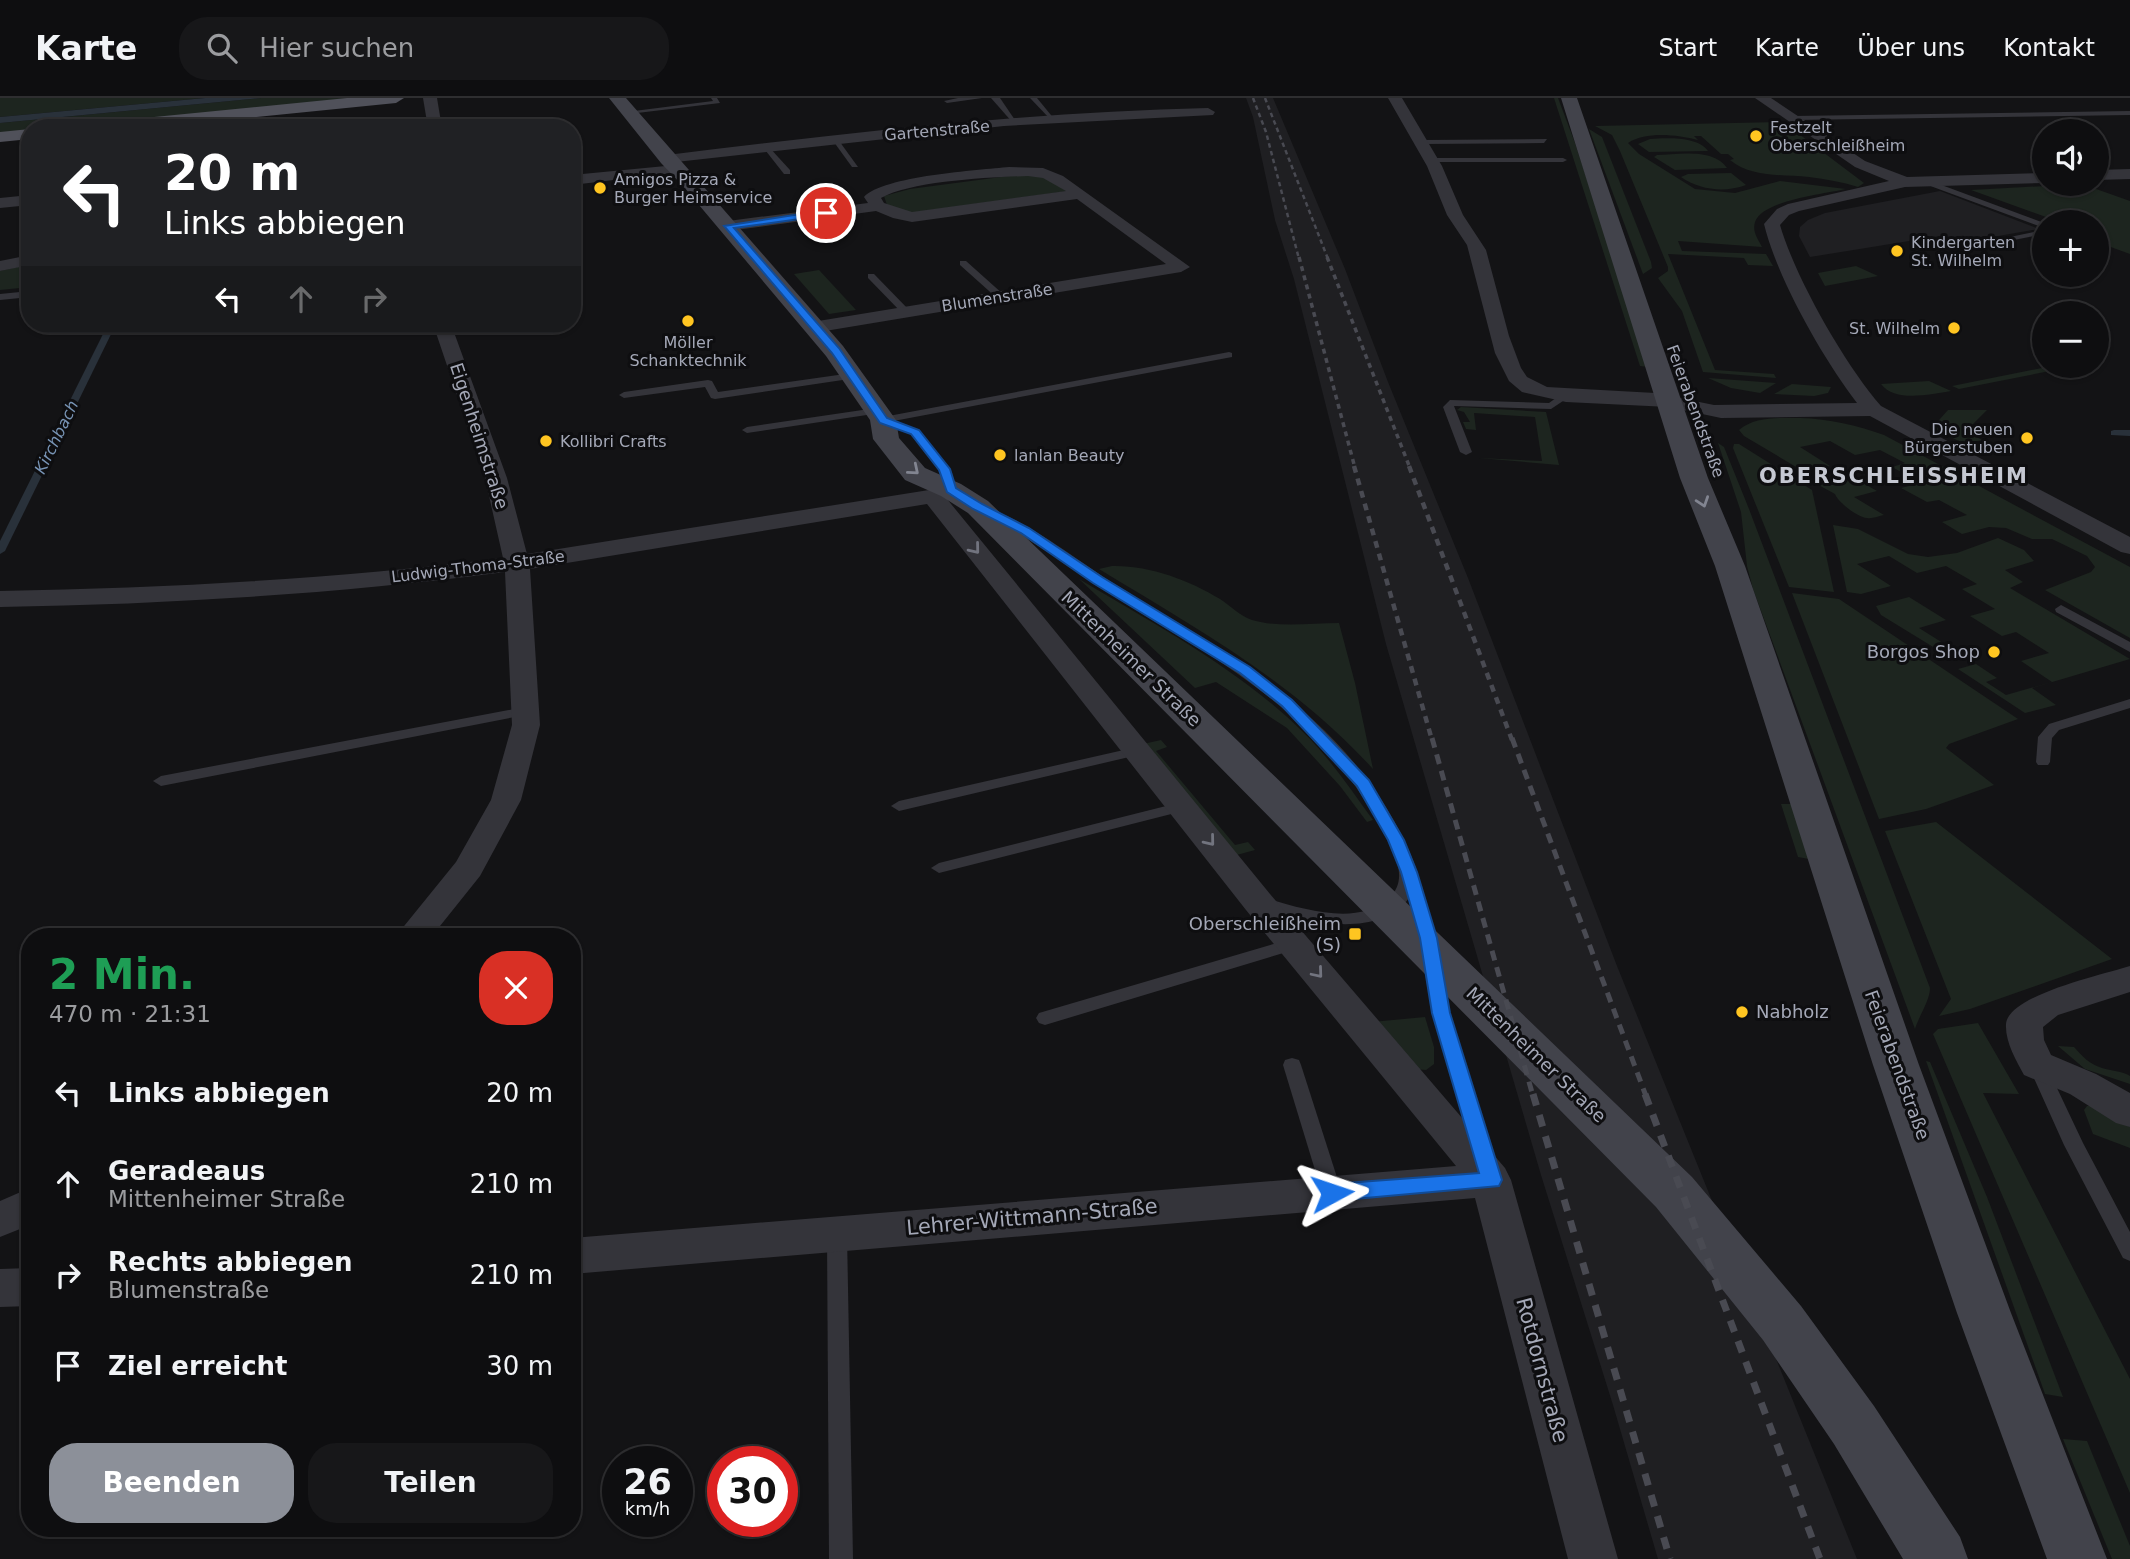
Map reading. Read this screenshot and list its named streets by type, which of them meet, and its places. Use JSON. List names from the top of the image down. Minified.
{"streets":{"main road":["Feierabendstraße","Mittenheimer Straße"],"street":["Gartenstraße","Blumenstraße","Eigenheimstraße","Ludwig-Thoma-Straße","Lehrer-Wittmann-Straße","Rotdornstraße"]},"crossings":[["Gartenstraße","Mittenheimer Straße"],["Blumenstraße","Mittenheimer Straße"],["Eigenheimstraße","Ludwig-Thoma-Straße"],["Ludwig-Thoma-Straße","Mittenheimer Straße"],["Mittenheimer Straße","Lehrer-Wittmann-Straße"],["Mittenheimer Straße","Rotdornstraße"],["Lehrer-Wittmann-Straße","Rotdornstraße"]],"districts":["OBERSCHLEISSHEIM"],"water":["Kirchbach"],"places":{"other":["Festzelt Oberschleißheim","Amigos Pizza & Burger Heimservice","Kindergarten St. Wilhelm","Möller Schanktechnik","St. Wilhelm","Die neuen Bürgerstuben","Kollibri Crafts","lanlan Beauty","Borgos Shop","Nabholz"],"transit":["Oberschleißheim (S)"]},"page":{"header":"Karte","search":"Hier suchen","nav":["Start","Karte","Über uns","Kontakt"],"map_buttons":["+","−"],"turn":["20 m","Links abbiegen"],"heading":["2 Min.","470 m · 21:31"],"list":[{"name":"Links abbiegen","value":"20 m"},{"name":"Geradeaus","note":"Mittenheimer Straße","value":"210 m"},{"name":"Rechts abbiegen","note":"Blumenstraße","value":"210 m"},{"name":"Ziel erreicht","value":"30 m"}],"buttons":["Beenden","Teilen"],"speed":"26 km/h","limit":"30"}}
